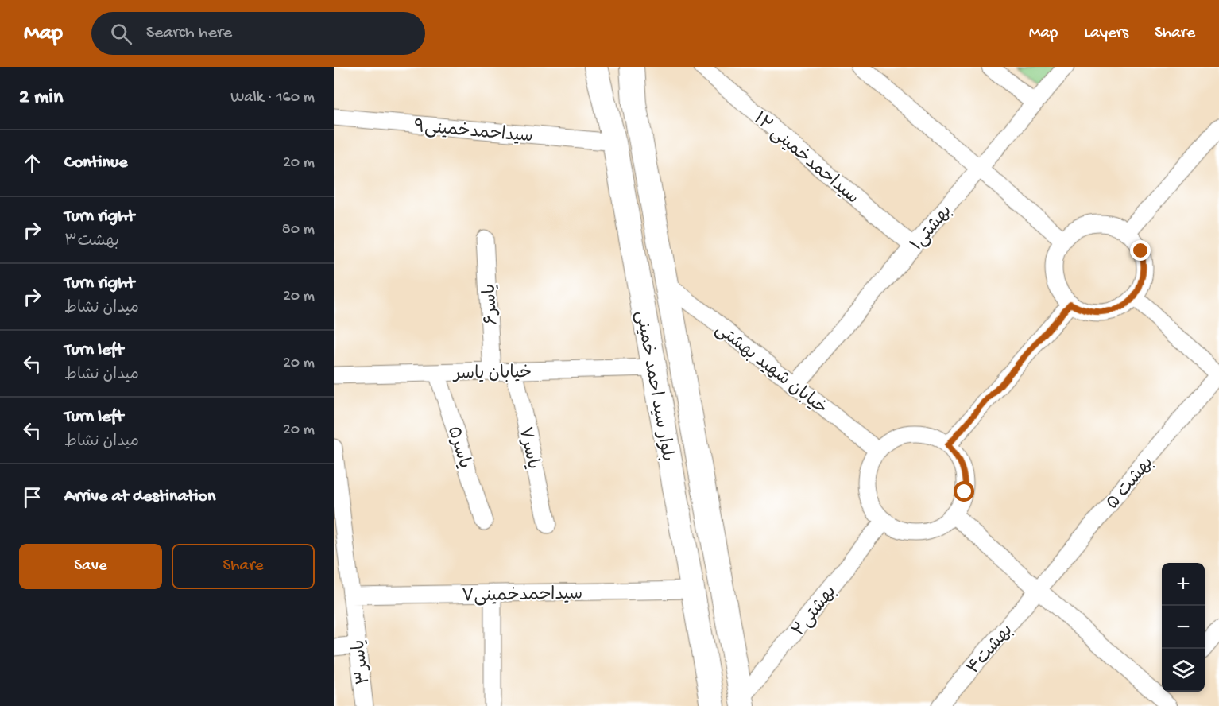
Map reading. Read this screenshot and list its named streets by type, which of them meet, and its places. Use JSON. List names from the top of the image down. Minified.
{"streets":{"main road":["بلوار سید احمد خمینی"],"street":["سیداحمدخمینی۹","سیداحمدخمینی ۱۲","بهشتی۱","یاسر۶","خیابان شهید بهشتی","خیابان یاسر","یاسر۵","یاسر۷","بهشت ۵","سیداحمدخمینی۷","بهشتی۲","بهشت۴","یاسر۳"]},"crossings":[["سیداحمدخمینی۹","بلوار سید احمد خمینی"],["سیداحمدخمینی ۱۲","بهشتی۱"],["بهشتی۱","خیابان شهید بهشتی"],["یاسر۶","خیابان یاسر"],["خیابان شهید بهشتی","بلوار سید احمد خمینی"],["خیابان شهید بهشتی","بهشتی۲"],["خیابان یاسر","بلوار سید احمد خمینی"],["خیابان یاسر","یاسر۵"],["خیابان یاسر","یاسر۷"],["بلوار سید احمد خمینی","سیداحمدخمینی۷"],["بلوار سید احمد خمینی","بهشتی۲"],["بهشت ۵","بهشت۴"],["سیداحمدخمینی۷","یاسر۳"]],"page":{"header":"Map","search":"Search here","nav":["Map","Layers","Share"],"heading":["2 min","Walk · 160 m"],"list":[["Continue","20 m"],["Turn right","بهشت۳","80 m"],["Turn right","میدان نشاط","20 m"],["Turn left","میدان نشاط","20 m"],["Turn left","میدان نشاط","20 m"],"Arrive at destination"],"buttons":["Save","Share"],"map_buttons":["+","−"]}}
